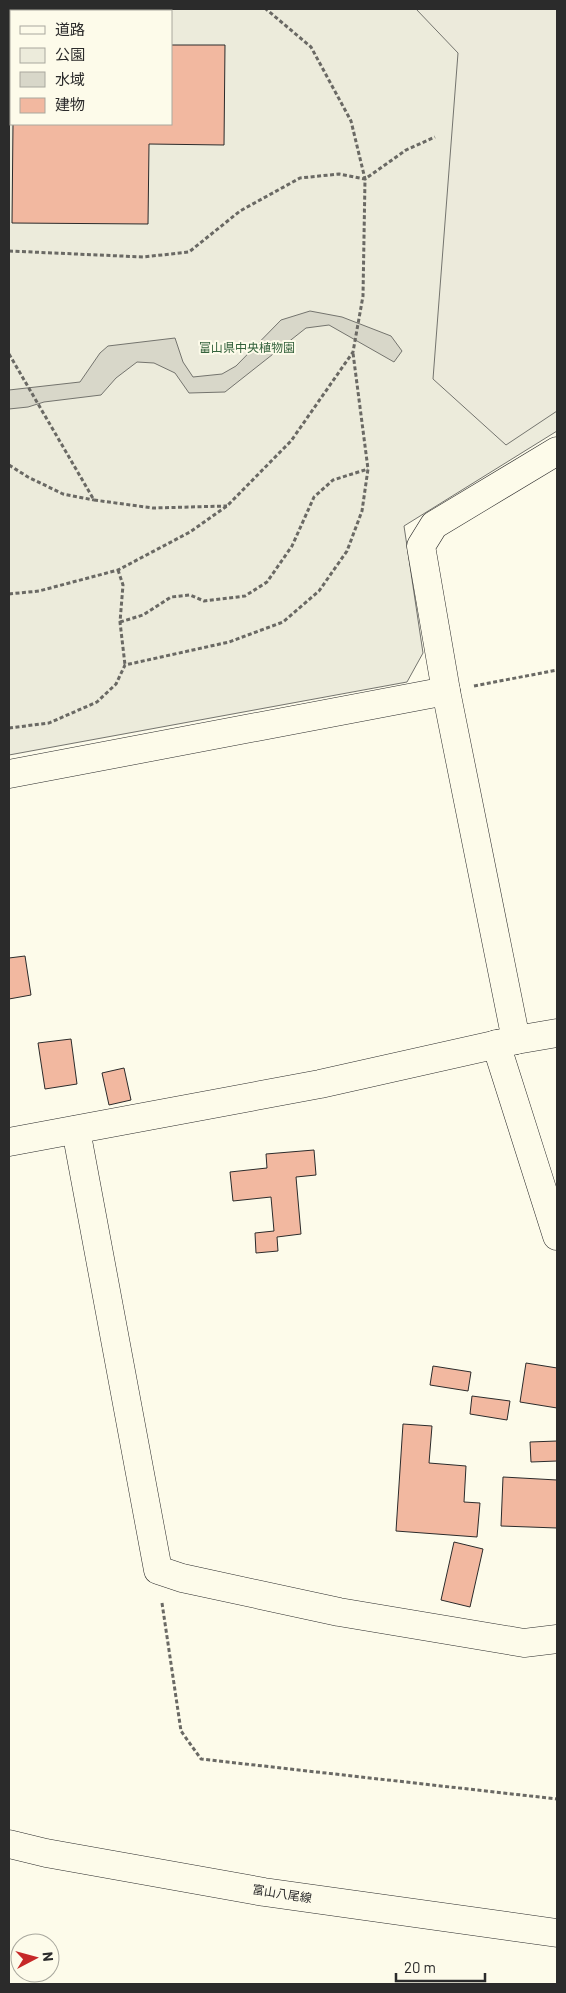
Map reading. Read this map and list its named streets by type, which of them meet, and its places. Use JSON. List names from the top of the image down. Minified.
{"streets":{"street":["富山八尾線"]},"parks":["富山県中央植物園"],"legend":["道路","公園","水域","建物"],"scale_bar":"20 m","north":"right"}
